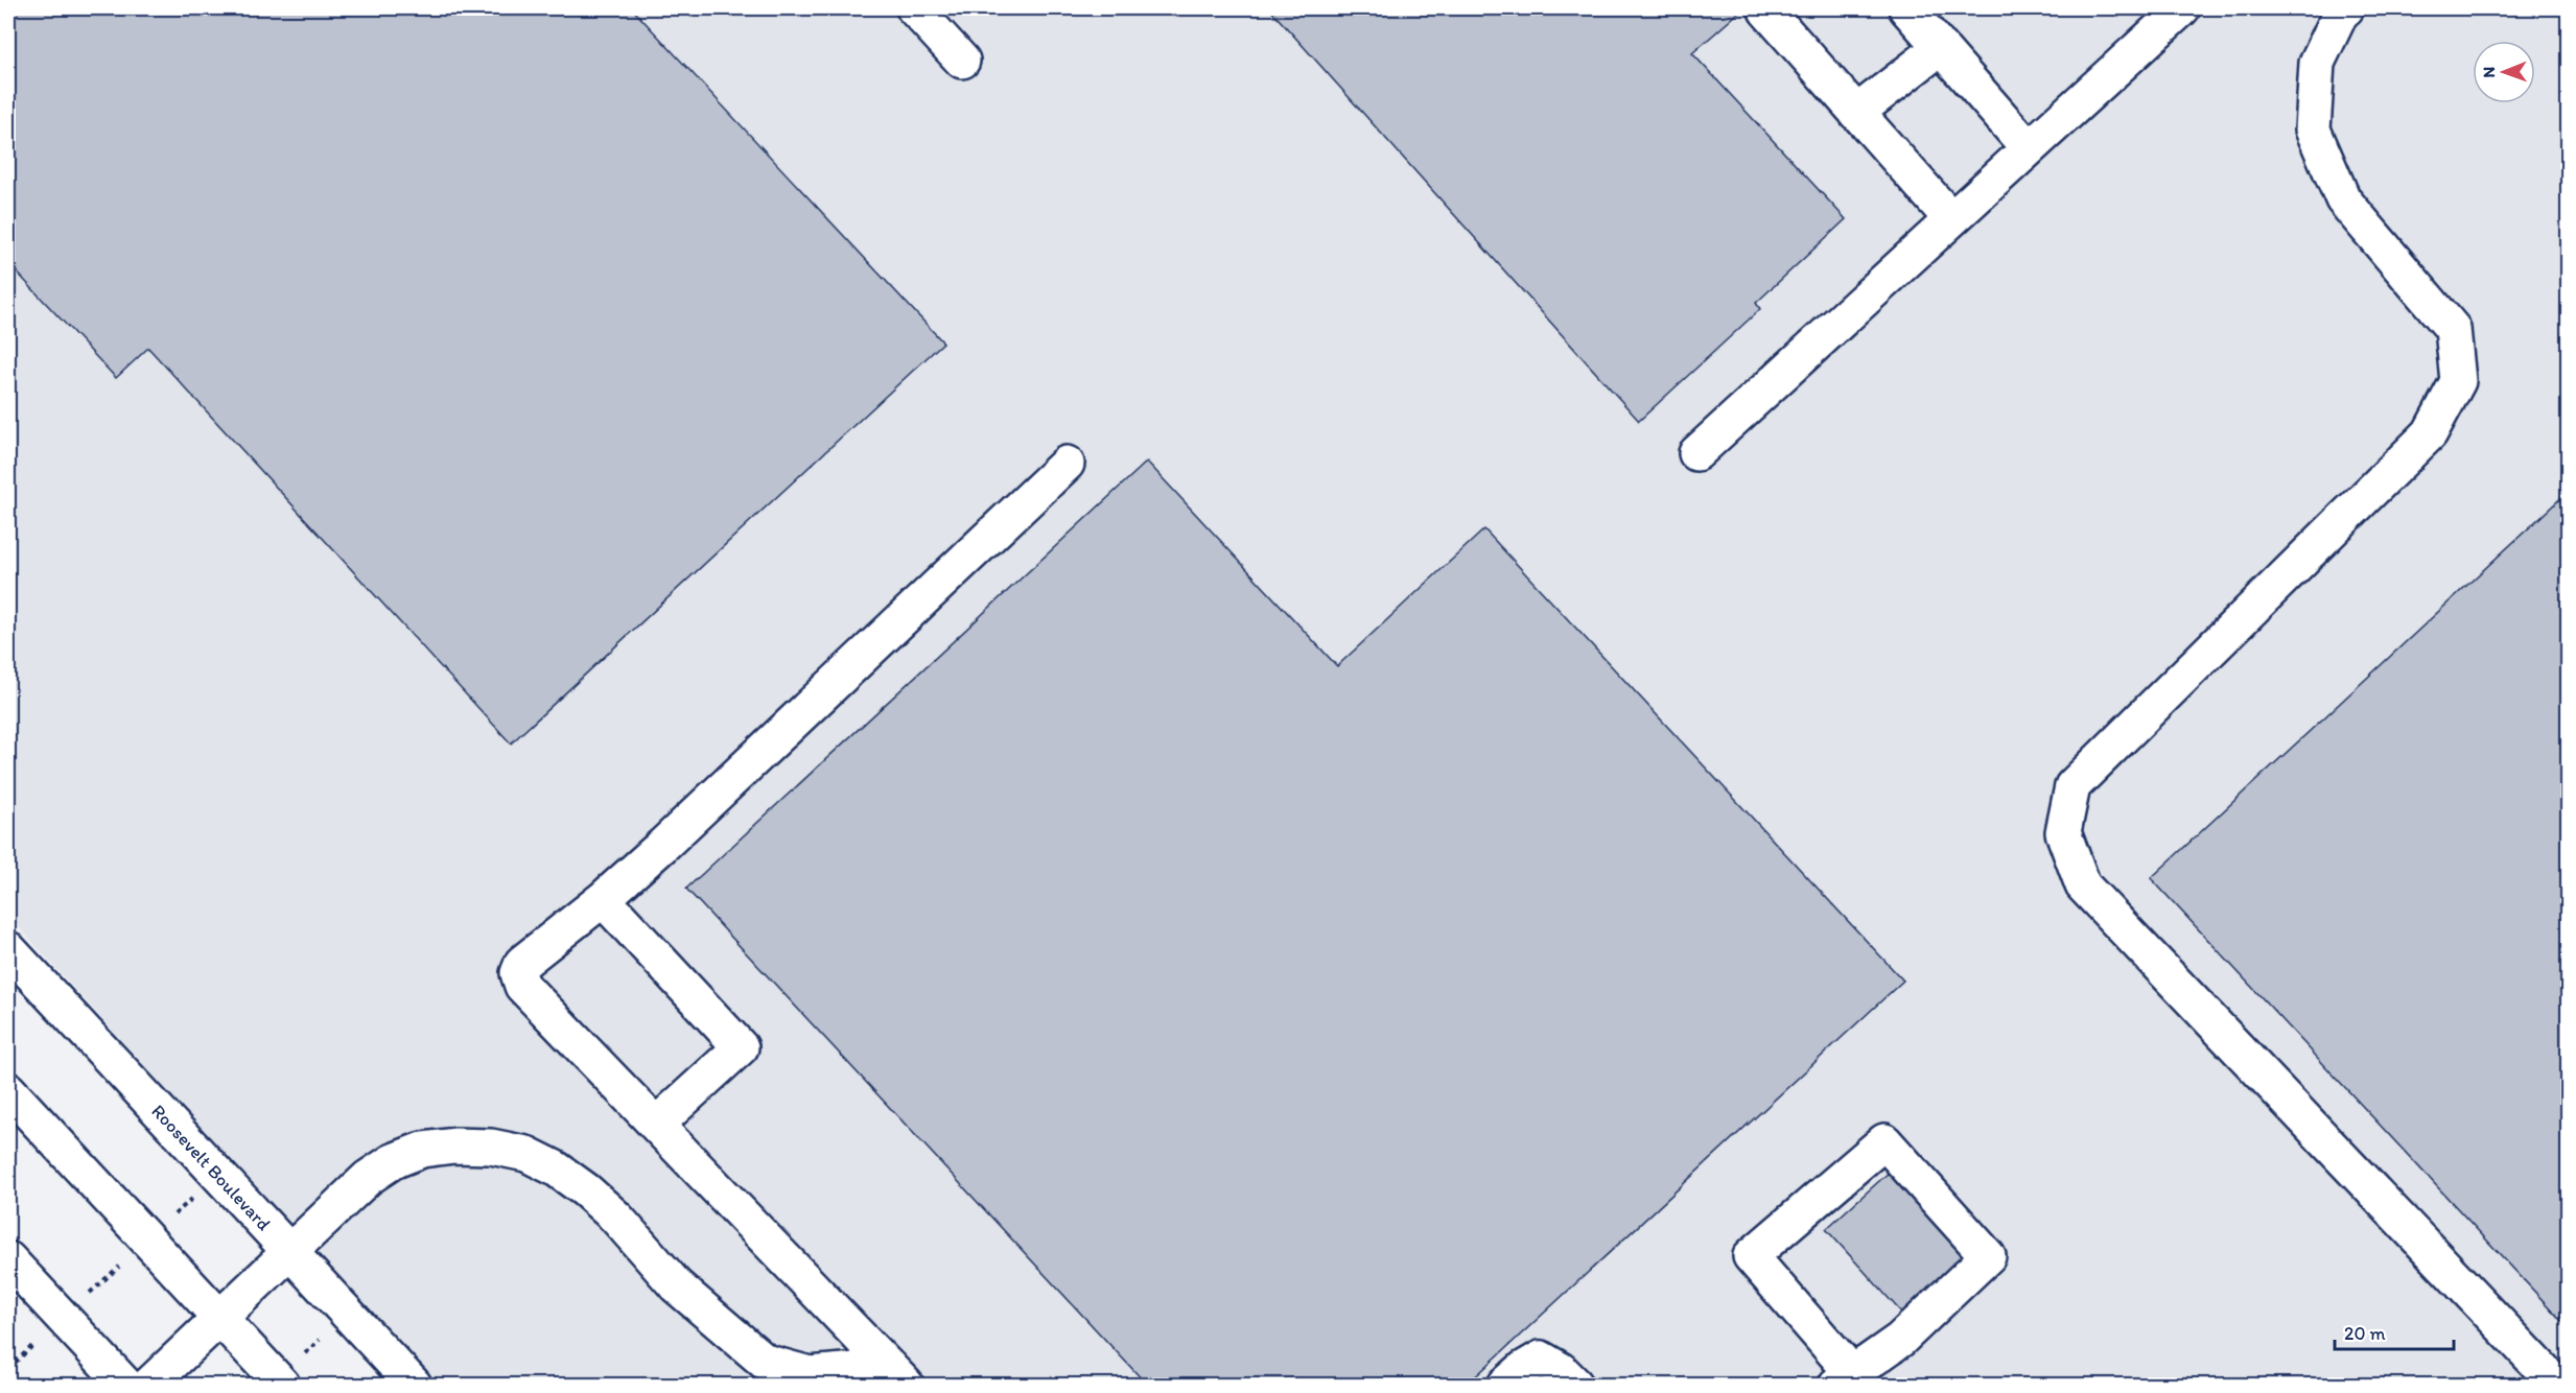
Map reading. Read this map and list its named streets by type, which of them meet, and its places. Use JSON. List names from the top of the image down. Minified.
{"streets":{"main road":["Roosevelt Boulevard"]},"scale_bar":"20 m","north":"left"}
